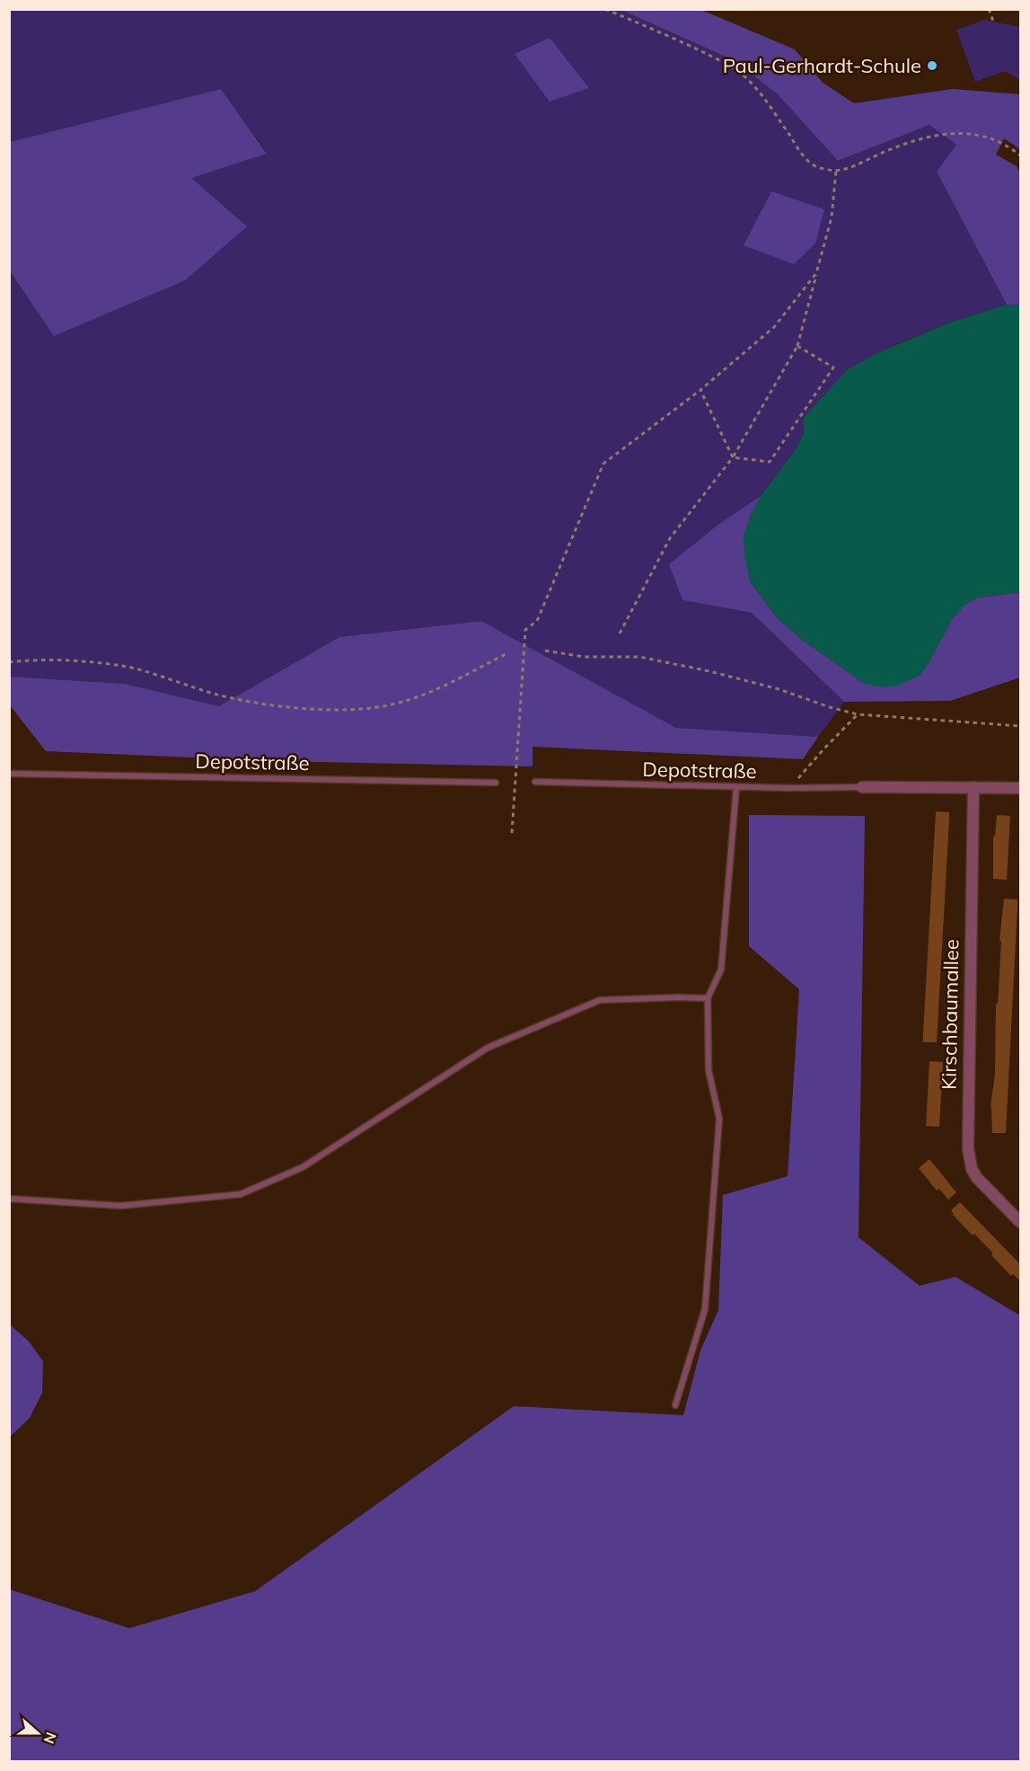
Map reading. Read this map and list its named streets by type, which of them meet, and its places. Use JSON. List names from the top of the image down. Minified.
{"streets":{"street":["Kirschbaumallee"],"lane":["Depotstraße"]},"places":["Paul-Gerhardt-Schule"],"north":"right"}
